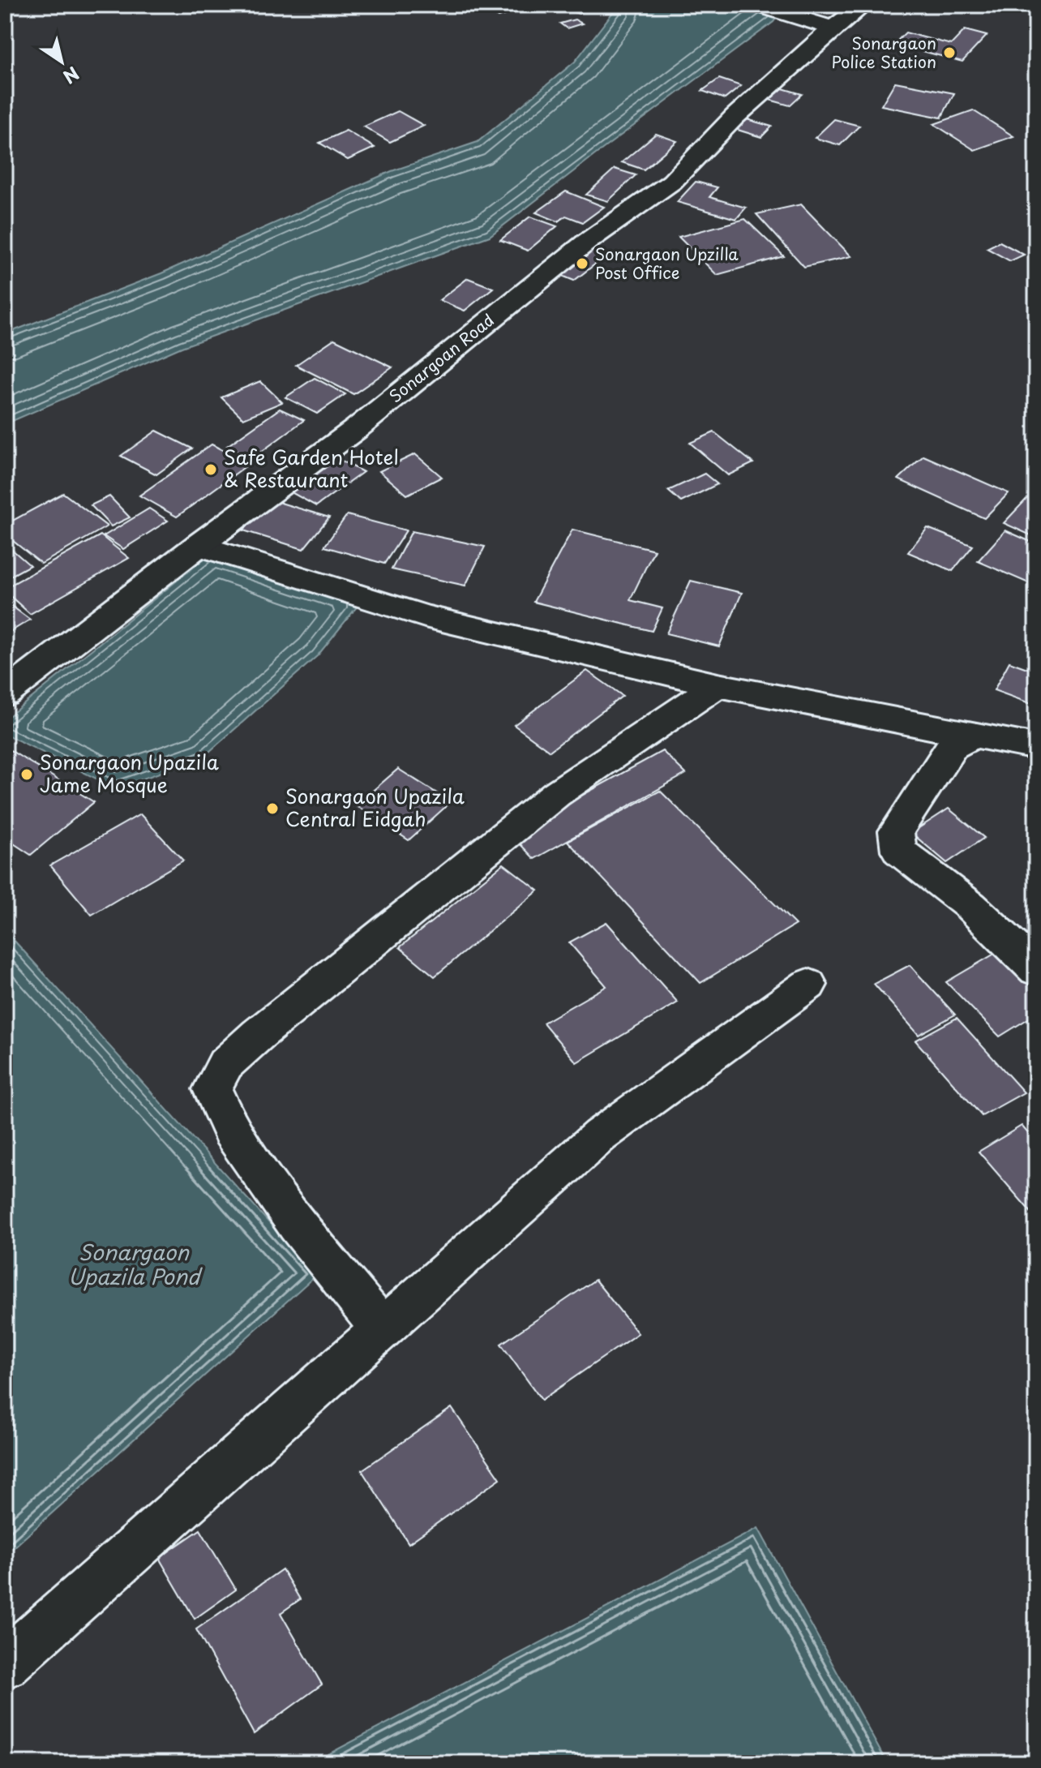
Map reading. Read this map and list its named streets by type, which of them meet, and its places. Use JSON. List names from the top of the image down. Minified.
{"streets":{"street":["Sonargoan Road"]},"water":["Sonargaon Upazila Pond"],"places":["Sonargaon Police Station","Sonargaon Upzilla Post Office","Safe Garden Hotel & Restaurant","Sonargaon Upazila Jame Mosque","Sonargaon Upazila Central Eidgah"],"north":"bottom right"}
